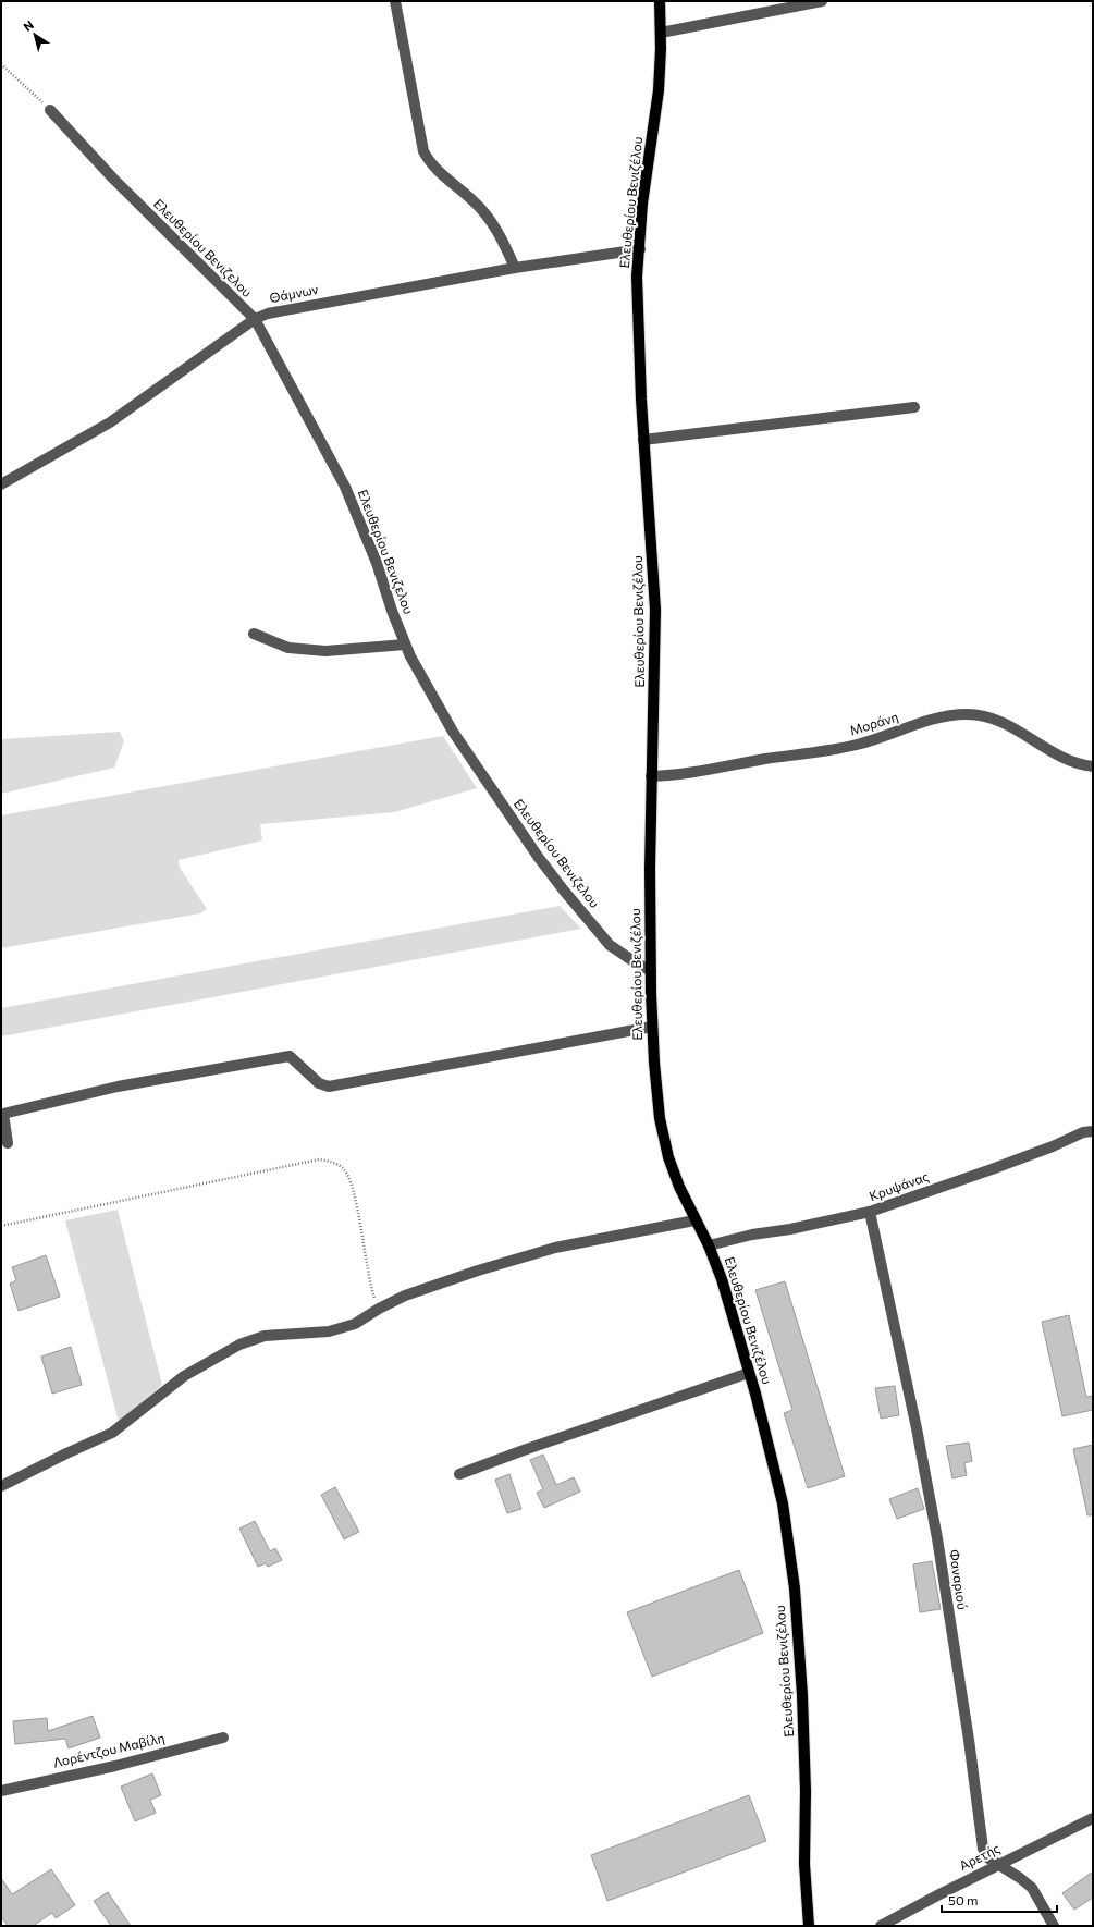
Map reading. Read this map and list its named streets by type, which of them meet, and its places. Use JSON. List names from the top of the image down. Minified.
{"streets":{"main road":["Ελευθερίου Βενιζέλου"],"street":["Ελευθερίου Βενιζελου","Θάμνων","Μοράνη","Κρυψάνας","Φαναριού","Λορέντζου Μαβίλη","Αρετής"]},"crossings":[["Ελευθερίου Βενιζέλου","Ελευθερίου Βενιζελου"],["Ελευθερίου Βενιζέλου","Θάμνων"],["Ελευθερίου Βενιζέλου","Μοράνη"],["Ελευθερίου Βενιζέλου","Κρυψάνας"],["Ελευθερίου Βενιζελου","Θάμνων"],["Κρυψάνας","Φαναριού"],["Φαναριού","Αρετής"]],"scale_bar":"50 m","north":"top left"}
